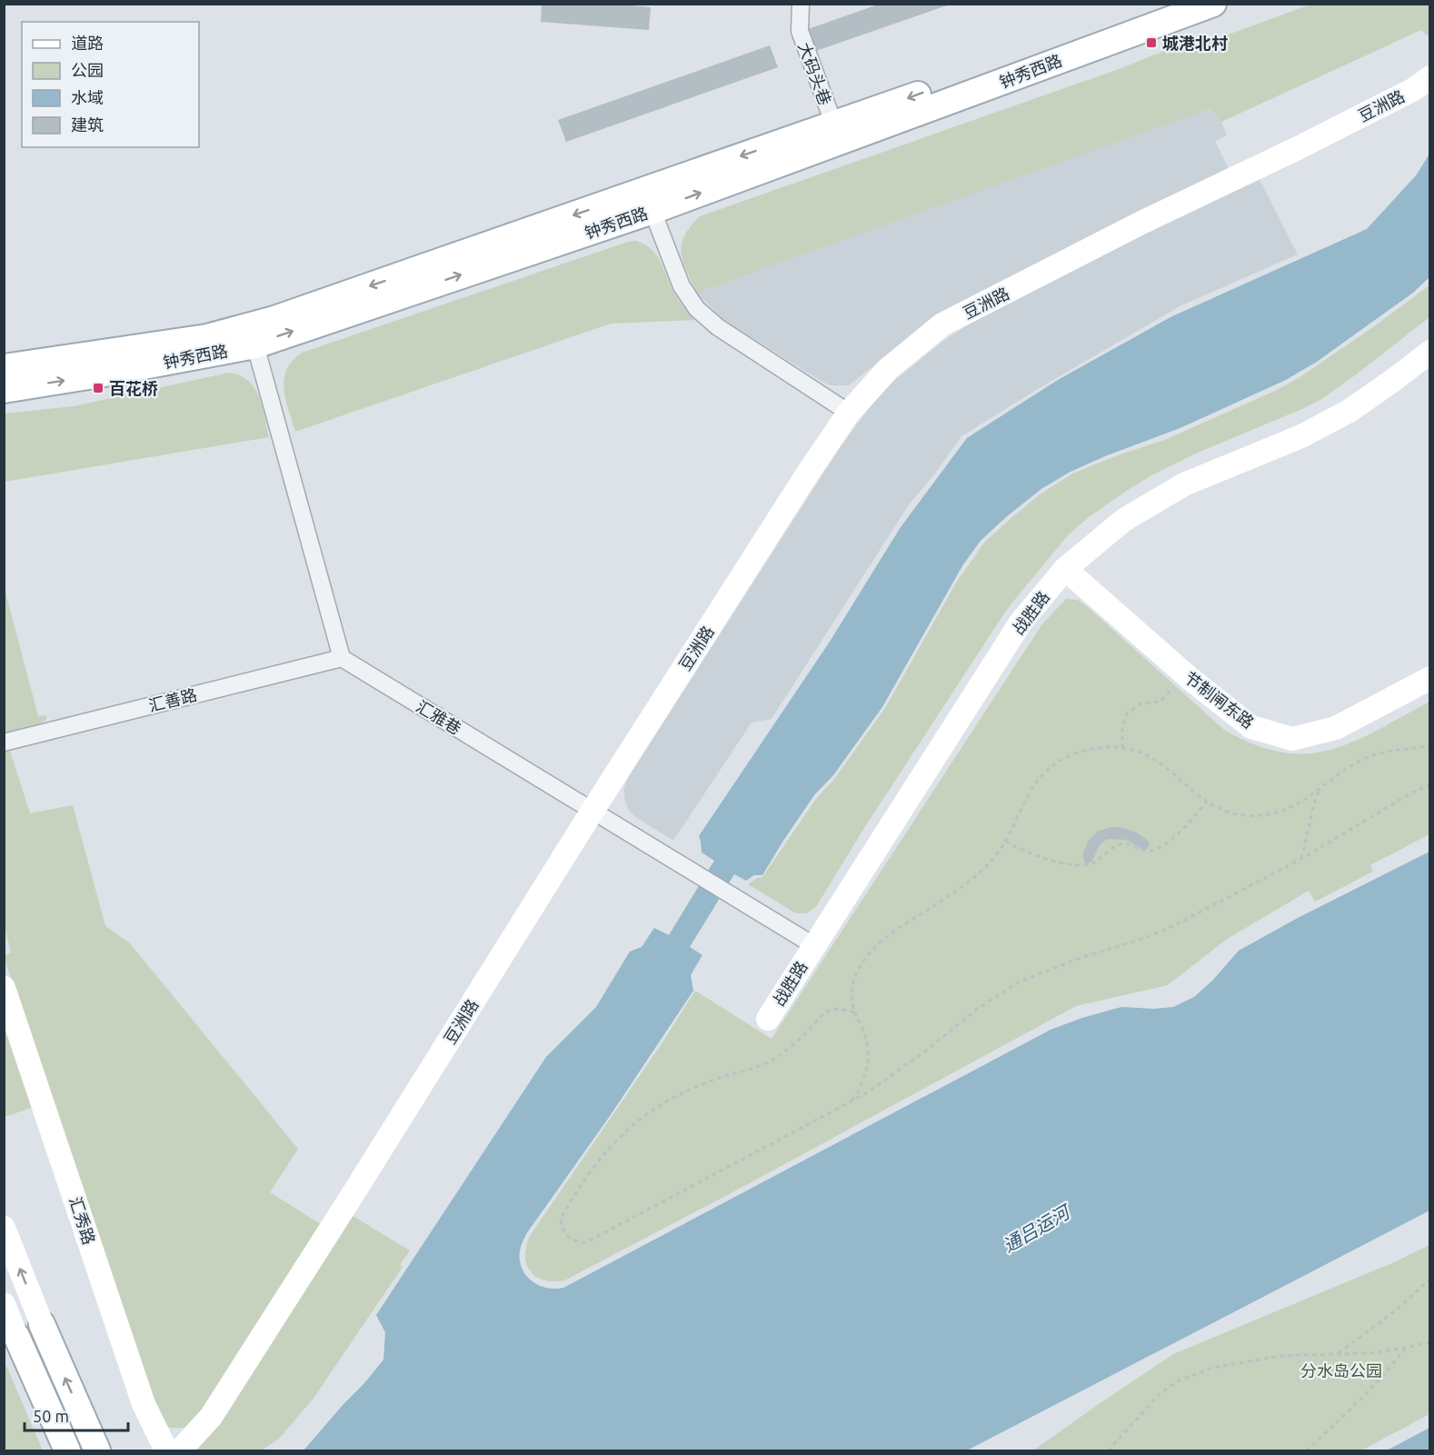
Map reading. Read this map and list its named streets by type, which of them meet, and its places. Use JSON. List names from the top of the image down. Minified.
{"streets":{"main road":["钟秀西路"],"street":["大码头巷","豆洲路","战胜路","汇善路","节制闸东路","汇雅巷","汇秀路"]},"crossings":[["钟秀西路","大码头巷"],["豆洲路","汇雅巷"],["战胜路","节制闸东路"],["战胜路","汇雅巷"],["汇善路","汇雅巷"]],"water":["通吕运河"],"parks":["分水岛公园"],"places":{"transit":["城港北村","百花桥"]},"legend":["道路","公园","水域","建筑"],"scale_bar":"50 m"}
